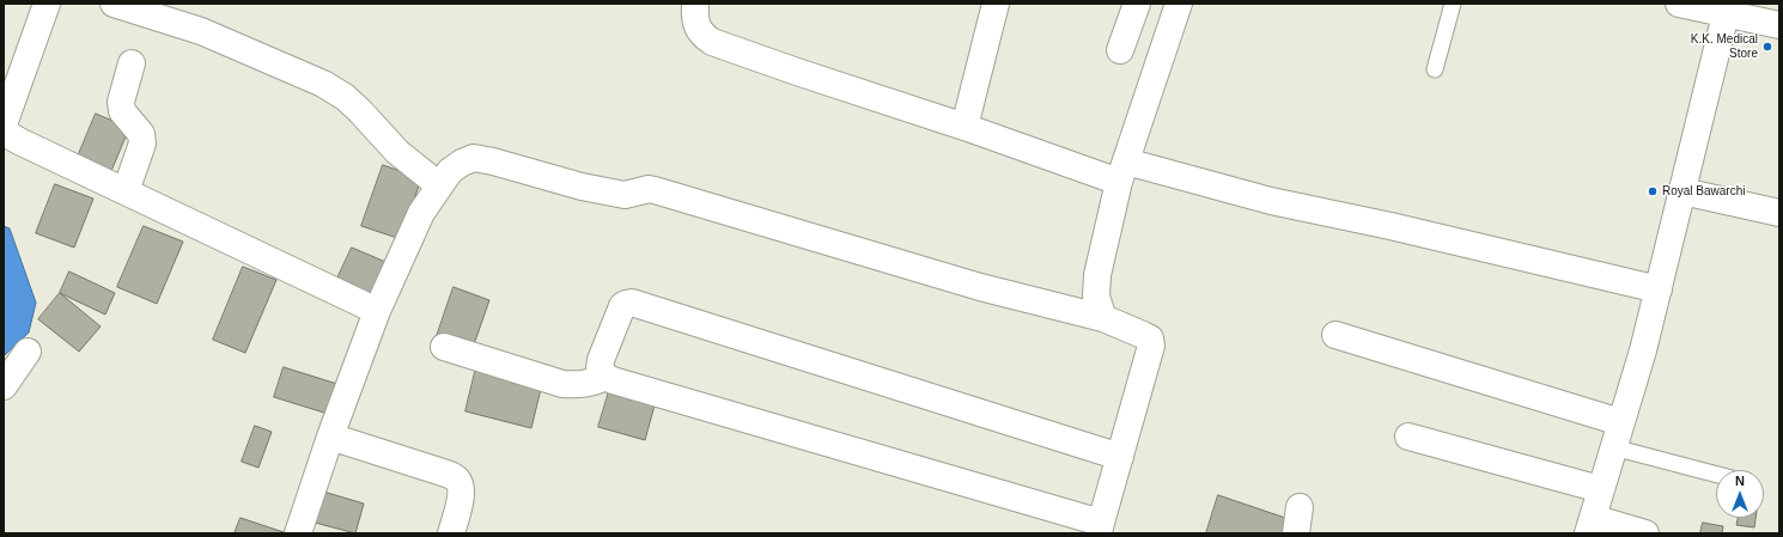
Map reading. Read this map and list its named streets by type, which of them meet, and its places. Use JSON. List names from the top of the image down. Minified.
{"places":["K.K. Medical Store","Royal Bawarchi"],"north":"top"}
